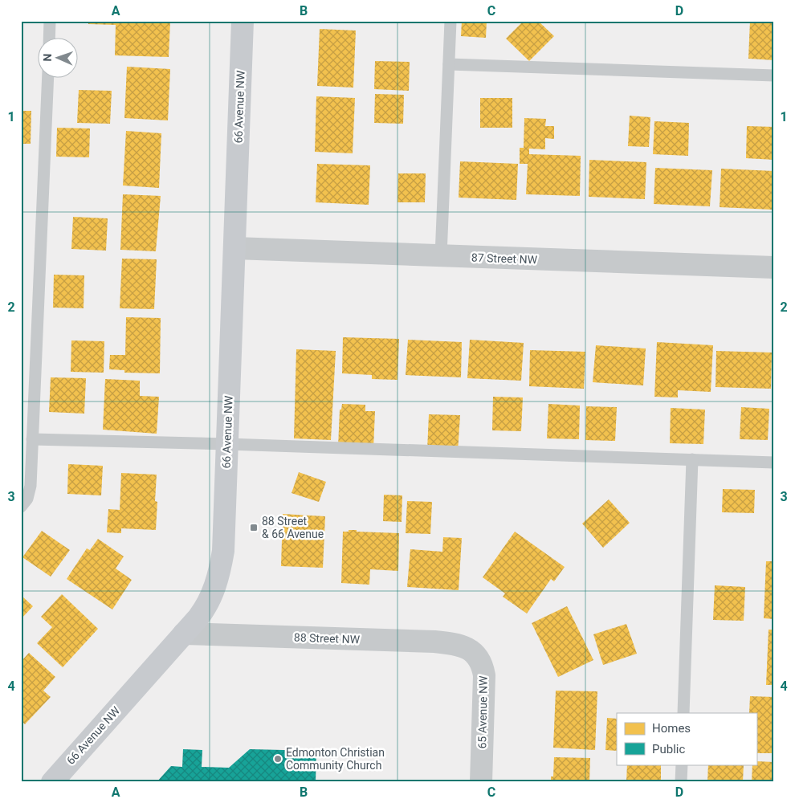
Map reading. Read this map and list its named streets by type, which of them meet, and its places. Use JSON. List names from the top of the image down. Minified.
{"streets":{"street":["66 Avenue NW","87 Street NW","88 Street NW","65 Avenue NW"]},"crossings":[["66 Avenue NW","87 Street NW"],["66 Avenue NW","88 Street NW"],["88 Street NW","65 Avenue NW"]],"places":{"transit":["88 Street & 66 Avenue"],"other":["Edmonton Christian Community Church"]},"legend":["Homes","Public"],"north":"left","grid":{"columns":["A","B","C","D"],"rows":["1","2","3","4"]}}
